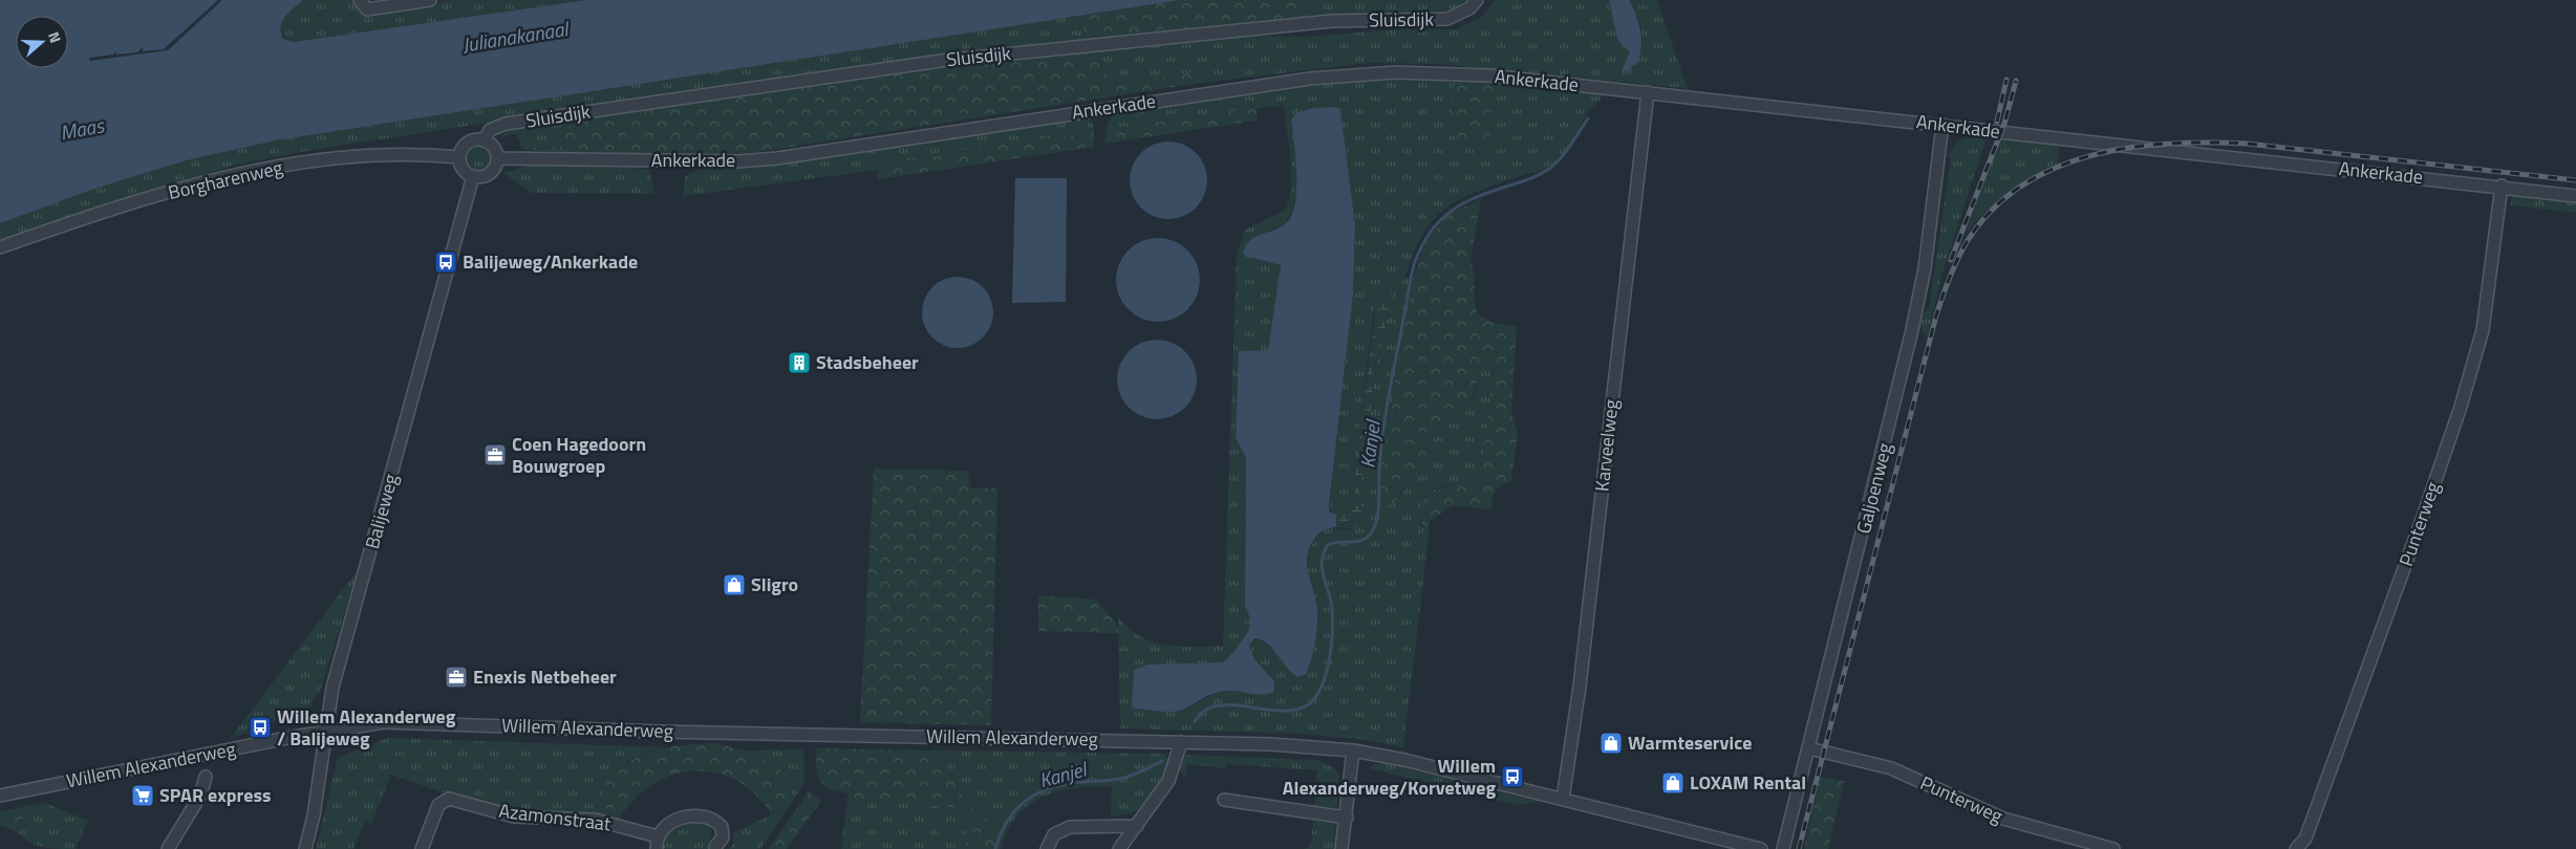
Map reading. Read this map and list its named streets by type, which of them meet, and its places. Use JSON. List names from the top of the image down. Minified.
{"streets":{"street":["Sluisdijk","Ankerkade","Borgharenweg","Karveelweg","Galjoenweg","Balijeweg","Punterweg","Willem Alexanderweg","Azamonstraat"]},"crossings":[["Sluisdijk","Ankerkade"],["Sluisdijk","Borgharenweg"],["Sluisdijk","Balijeweg"],["Ankerkade","Borgharenweg"],["Ankerkade","Karveelweg"],["Ankerkade","Galjoenweg"],["Ankerkade","Balijeweg"],["Ankerkade","Punterweg"],["Borgharenweg","Balijeweg"],["Karveelweg","Willem Alexanderweg"],["Galjoenweg","Punterweg"],["Balijeweg","Willem Alexanderweg"]],"water":["Julianakanaal","Maas","Kanjel"],"places":{"bus stop":["Balijeweg/Ankerkade","Willem Alexanderweg / Balijeweg","Willem Alexanderweg/Korvetweg"],"building":["Stadsbeheer"],"office":["Coen Hagedoorn Bouwgroep","Enexis Netbeheer"],"shop":["Sligro","Warmteservice","LOXAM Rental"],"supermarket":["SPAR express"]},"north":"right"}
